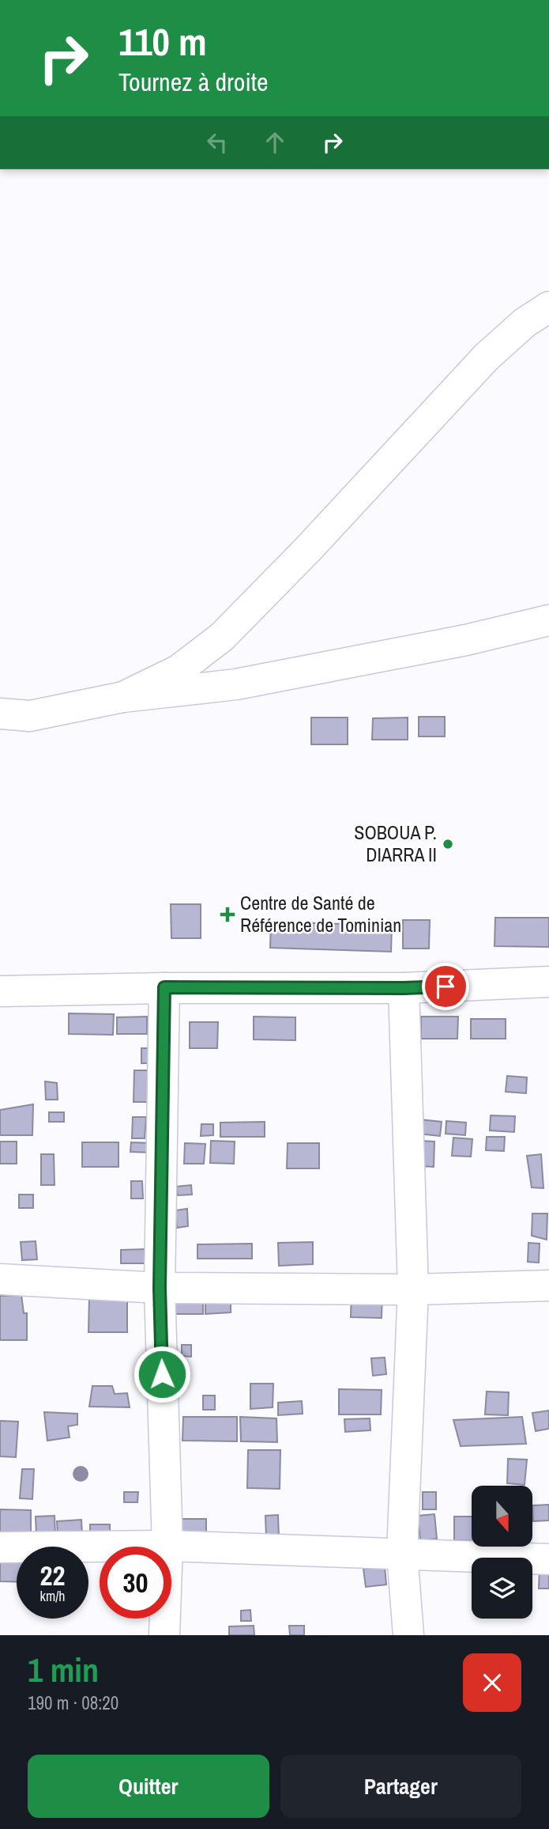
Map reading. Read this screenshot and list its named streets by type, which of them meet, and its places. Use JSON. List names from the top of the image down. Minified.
{"places":{"other":["SOBOUA P. DIARRA II"],"health":["Centre de Santé de Référence de Tominian"]},"north":"bottom","page":{"turn":["110 m","Tournez à droite"],"speed":"22 km/h","limit":"30","heading":["1 min","190 m · 08:20"],"buttons":["Quitter","Partager"]}}
